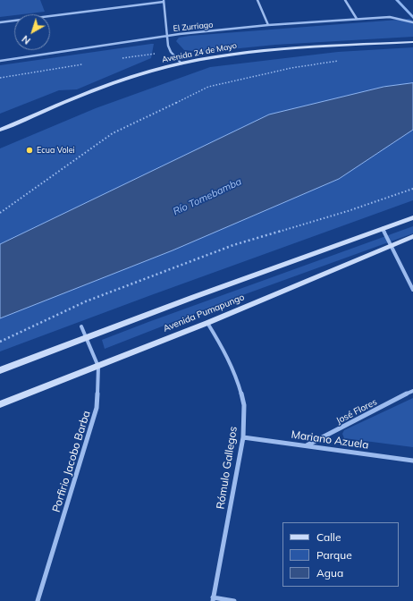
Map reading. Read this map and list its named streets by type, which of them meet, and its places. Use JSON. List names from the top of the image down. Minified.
{"streets":{"main road":["Avenida 24 de Mayo","Avenida Pumapungo"],"street":["El Zurriago","José Flores","Mariano Azuela","Porfirio Jacobo Barba","Rómulo Gallegos"]},"crossings":[["Avenida Pumapungo","Porfirio Jacobo Barba"],["Avenida Pumapungo","Rómulo Gallegos"],["José Flores","Mariano Azuela"],["Mariano Azuela","Rómulo Gallegos"]],"water":["Río Tomebamba"],"places":["Ecua Volei"],"legend":["Calle","Parque","Agua"],"north":"bottom left"}
